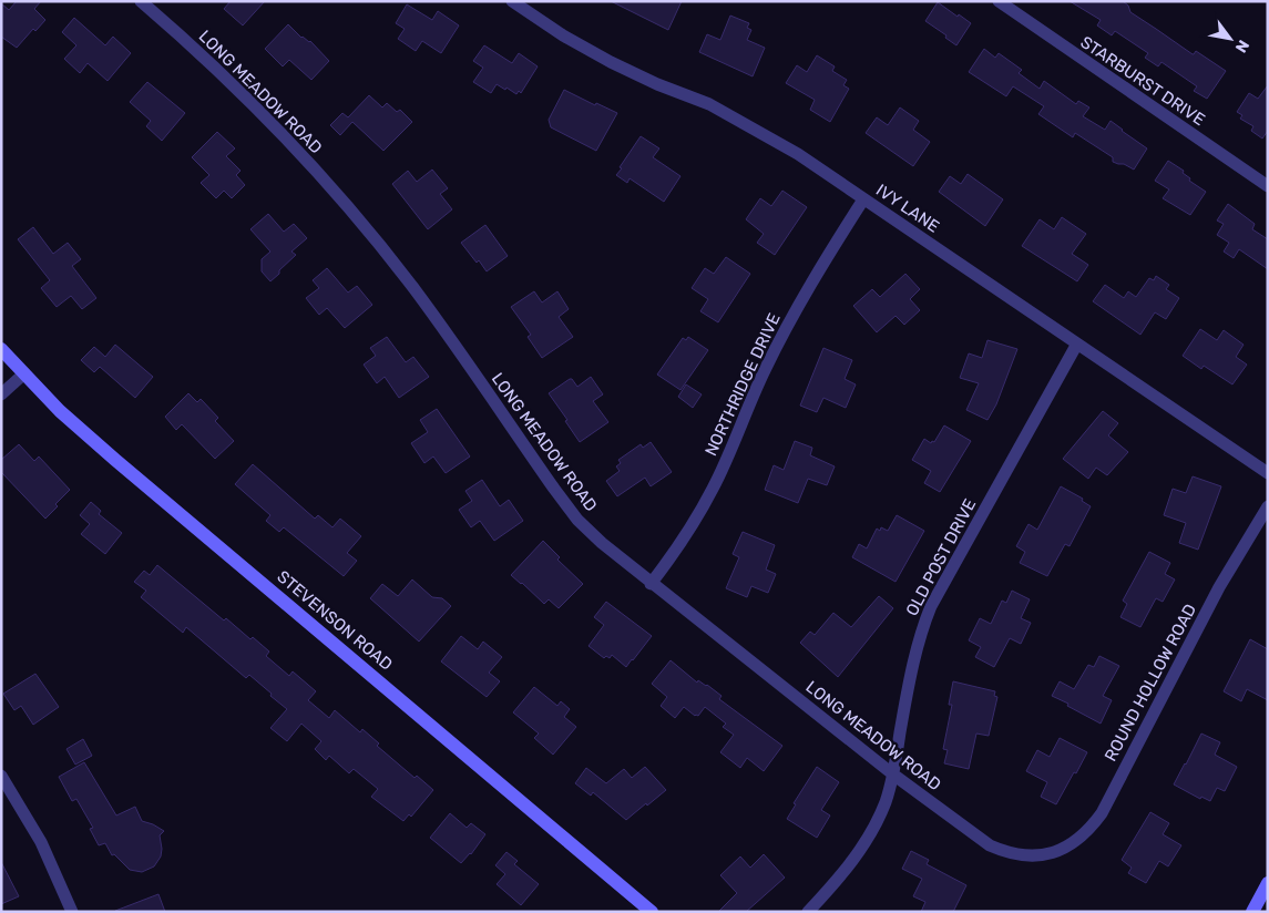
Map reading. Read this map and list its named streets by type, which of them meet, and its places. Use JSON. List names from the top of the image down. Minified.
{"streets":{"main road":["STEVENSON ROAD"],"street":["STARBURST DRIVE","LONG MEADOW ROAD","IVY LANE","NORTHRIDGE DRIVE","OLD POST DRIVE","ROUND HOLLOW ROAD"]},"crossings":[["LONG MEADOW ROAD","NORTHRIDGE DRIVE"],["LONG MEADOW ROAD","OLD POST DRIVE"],["LONG MEADOW ROAD","ROUND HOLLOW ROAD"],["IVY LANE","NORTHRIDGE DRIVE"],["IVY LANE","OLD POST DRIVE"]],"north":"bottom right"}
